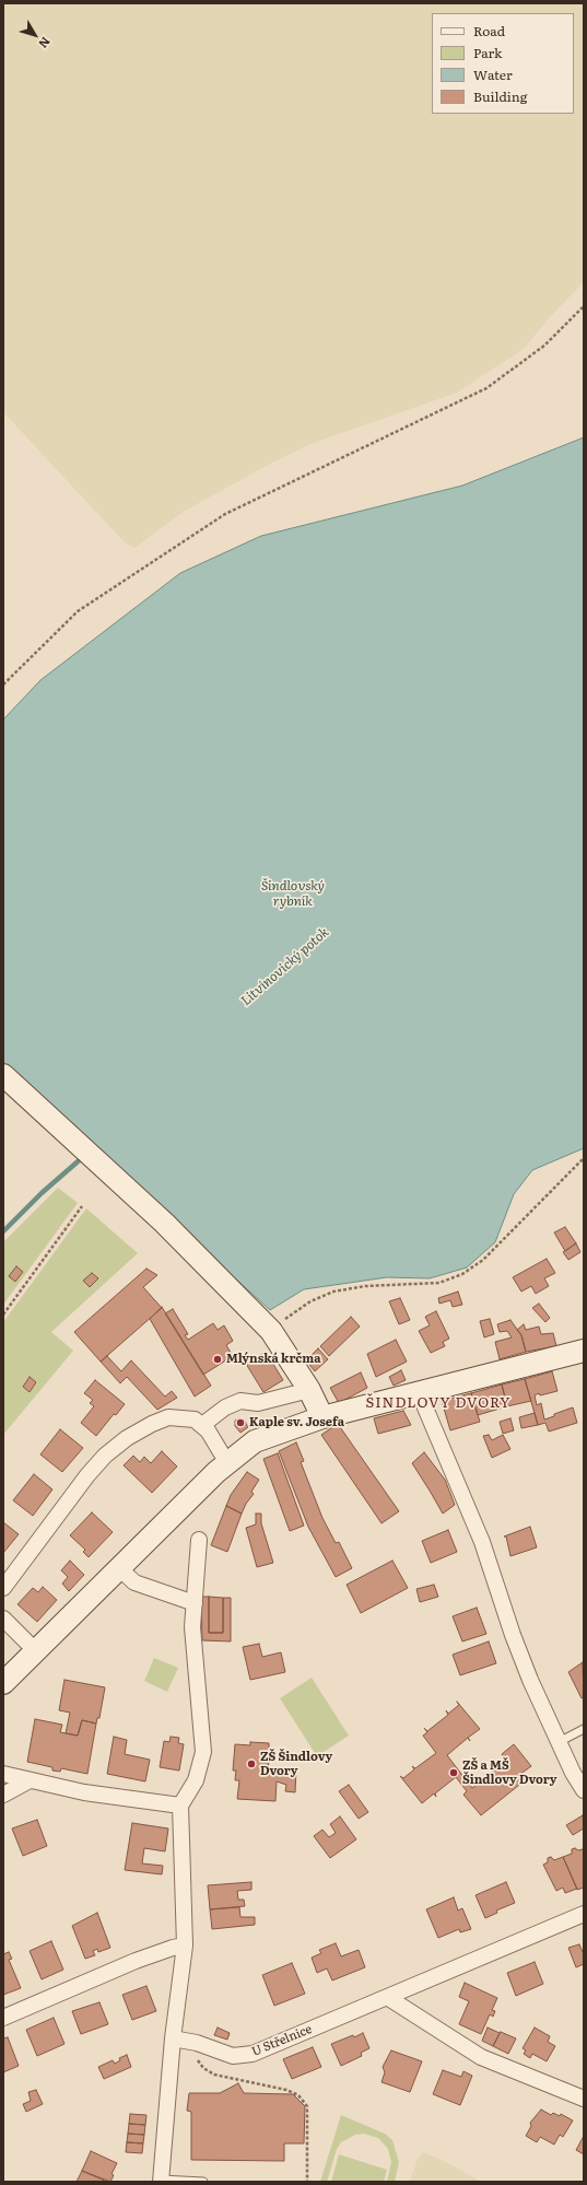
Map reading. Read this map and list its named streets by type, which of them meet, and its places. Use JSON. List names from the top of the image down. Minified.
{"streets":{"street":["U Střelnice"]},"districts":["ŠINDLOVY DVORY"],"water":["Šindlovský rybník","Litvínovický potok"],"places":["Mlýnská krčma","Kaple sv. Josefa","ZŠ Šindlovy Dvory","ZŠ a MŠ Šindlovy Dvory"],"legend":["Road","Park","Water","Building"],"north":"bottom right"}
